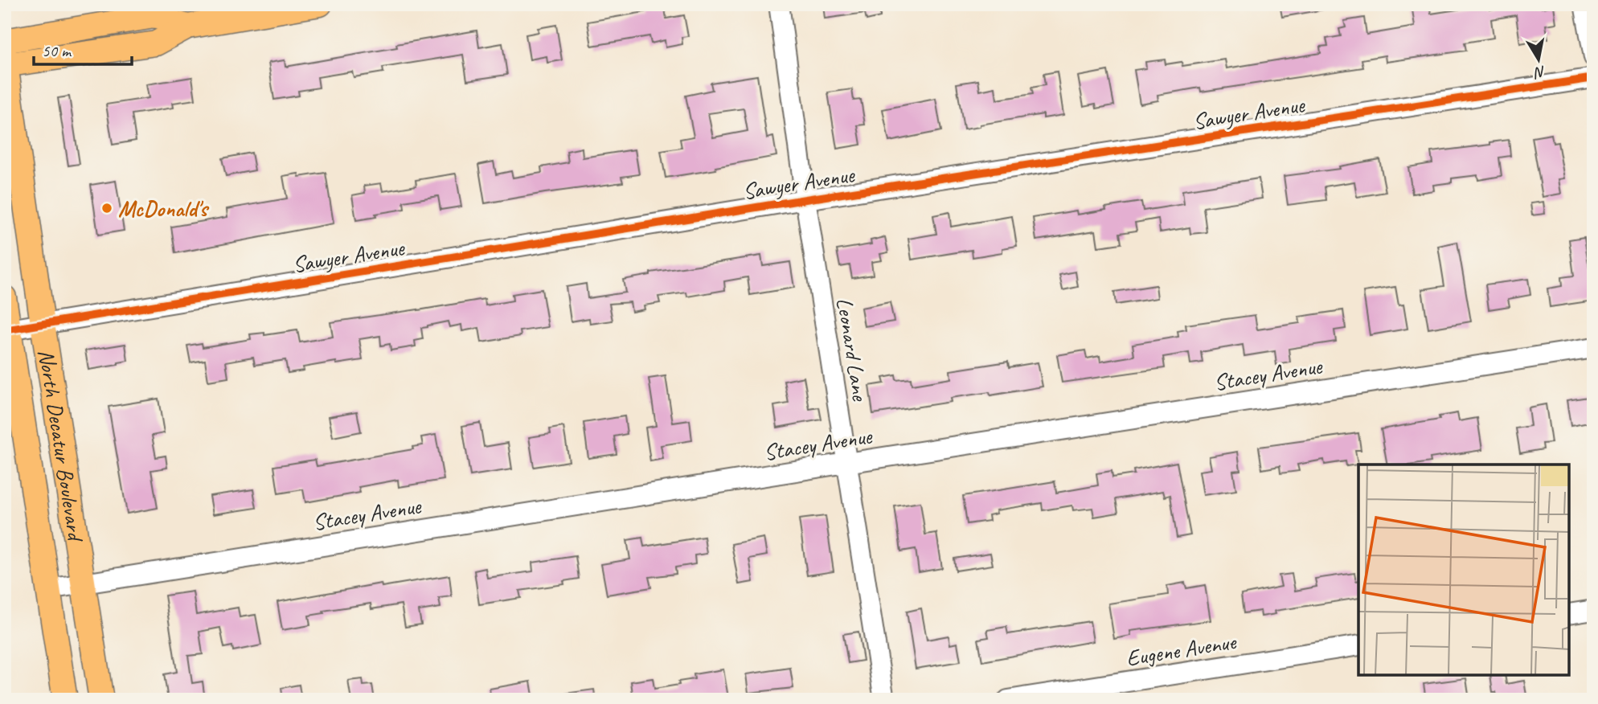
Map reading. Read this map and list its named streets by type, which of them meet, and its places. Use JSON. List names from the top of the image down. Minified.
{"streets":{"main road":["North Decatur Boulevard"],"street":["Sawyer Avenue","Leonard Lane","Stacey Avenue","Eugene Avenue"]},"crossings":[["Sawyer Avenue","Leonard Lane"],["Sawyer Avenue","North Decatur Boulevard"],["Leonard Lane","Stacey Avenue"],["Stacey Avenue","North Decatur Boulevard"]],"places":["McDonald's"],"scale_bar":"50 m","north":"bottom"}
